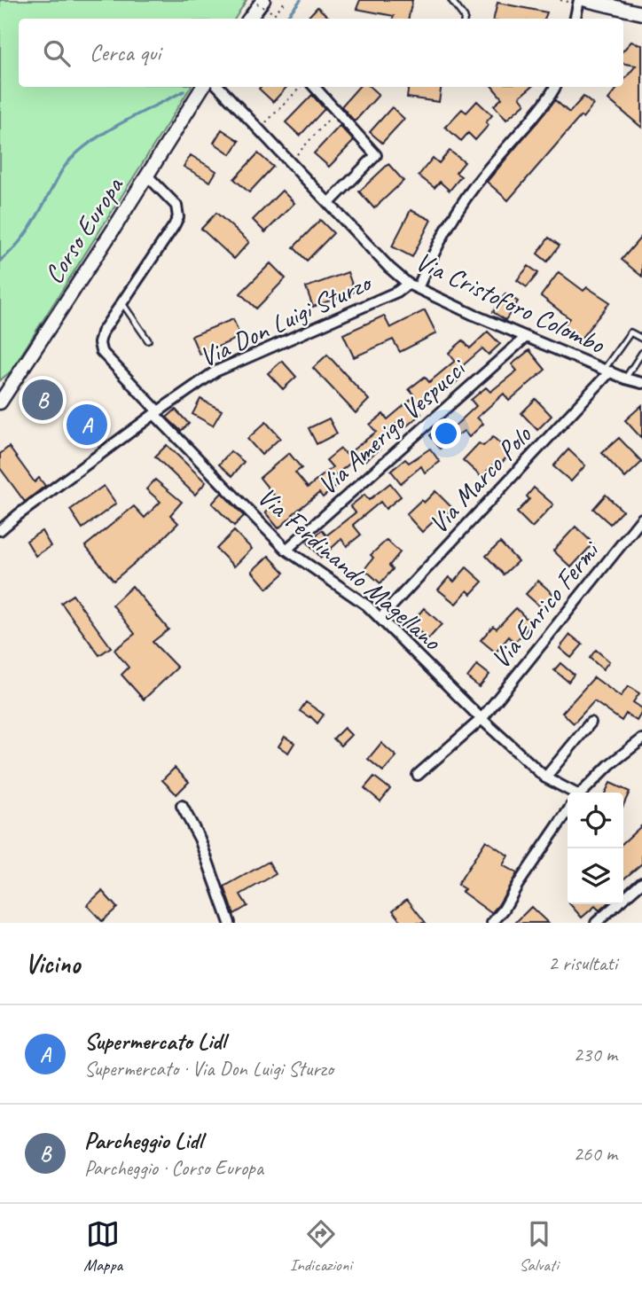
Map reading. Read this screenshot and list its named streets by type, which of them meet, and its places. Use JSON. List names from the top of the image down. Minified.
{"streets":{"main road":["Corso Europa"],"street":["Via Cristoforo Colombo","Via Don Luigi Sturzo","Via Amerigo Vespucci","Via Marco Polo","Via Ferdinando Magellano","Via Enrico Fermi"]},"crossings":[["Corso Europa","Via Ferdinando Magellano"],["Via Cristoforo Colombo","Via Don Luigi Sturzo"],["Via Cristoforo Colombo","Via Amerigo Vespucci"],["Via Cristoforo Colombo","Via Marco Polo"],["Via Don Luigi Sturzo","Via Ferdinando Magellano"],["Via Amerigo Vespucci","Via Ferdinando Magellano"],["Via Marco Polo","Via Ferdinando Magellano"],["Via Ferdinando Magellano","Via Enrico Fermi"]],"page":{"search":"Cerca qui","pins":["B","A"],"heading":["Vicino","2 risultati"],"list":[{"mark":"A","name":"Supermercato Lidl","note":"Supermercato · Via Don Luigi Sturzo","value":"230 m"},{"mark":"B","name":"Parcheggio Lidl","note":"Parcheggio · Corso Europa","value":"260 m"}],"nav":["Mappa","Indicazioni","Salvati"]}}
